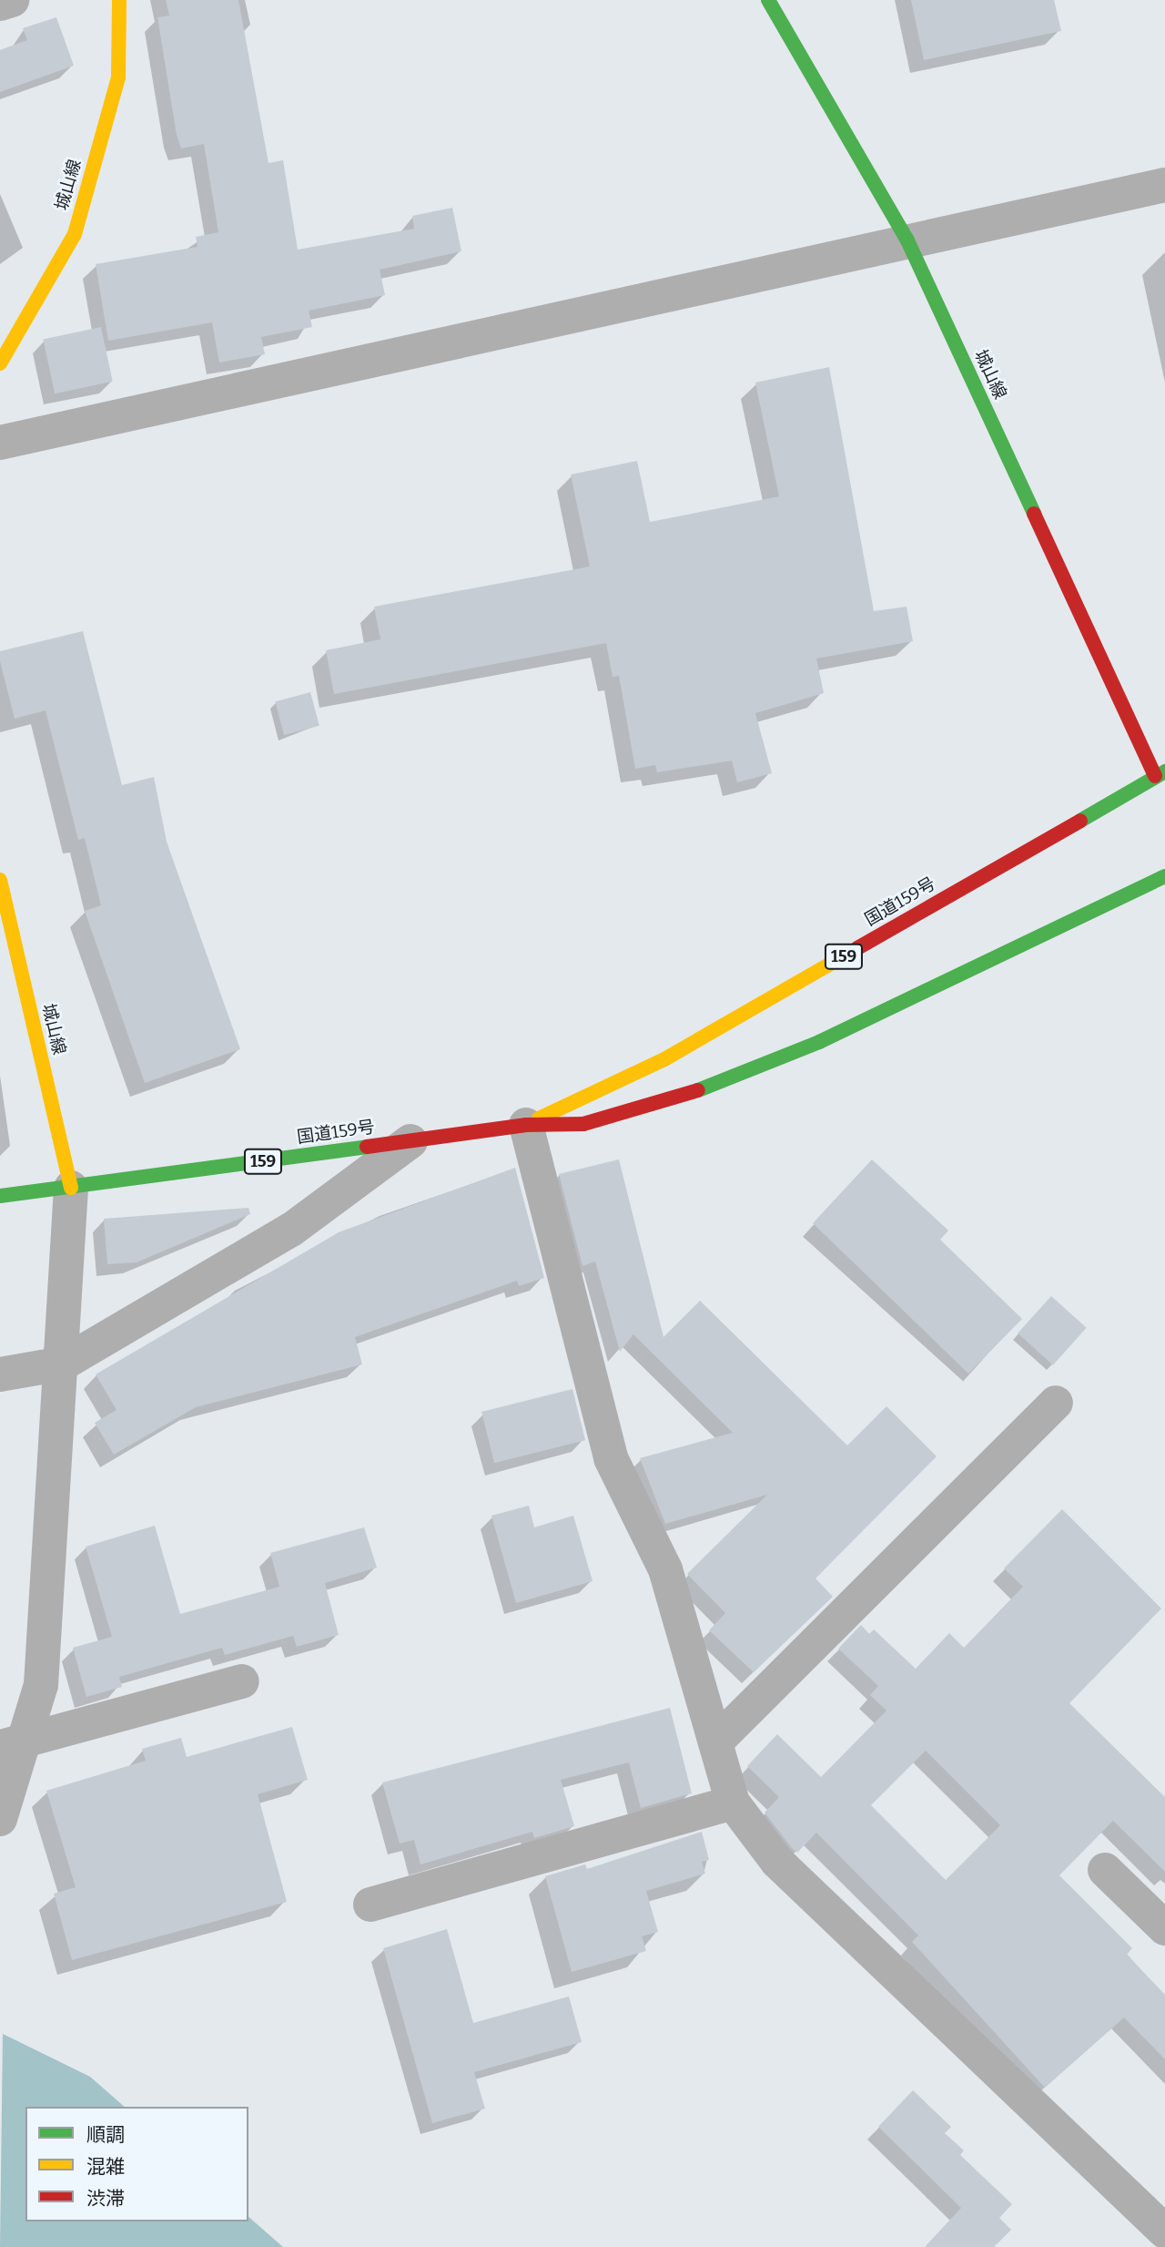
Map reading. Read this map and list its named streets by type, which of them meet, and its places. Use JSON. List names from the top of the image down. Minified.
{"streets":{"main road":["城山線","国道159号","159"]},"crossings":[["城山線","国道159号"]],"legend":["順調","混雑","渋滞"]}
